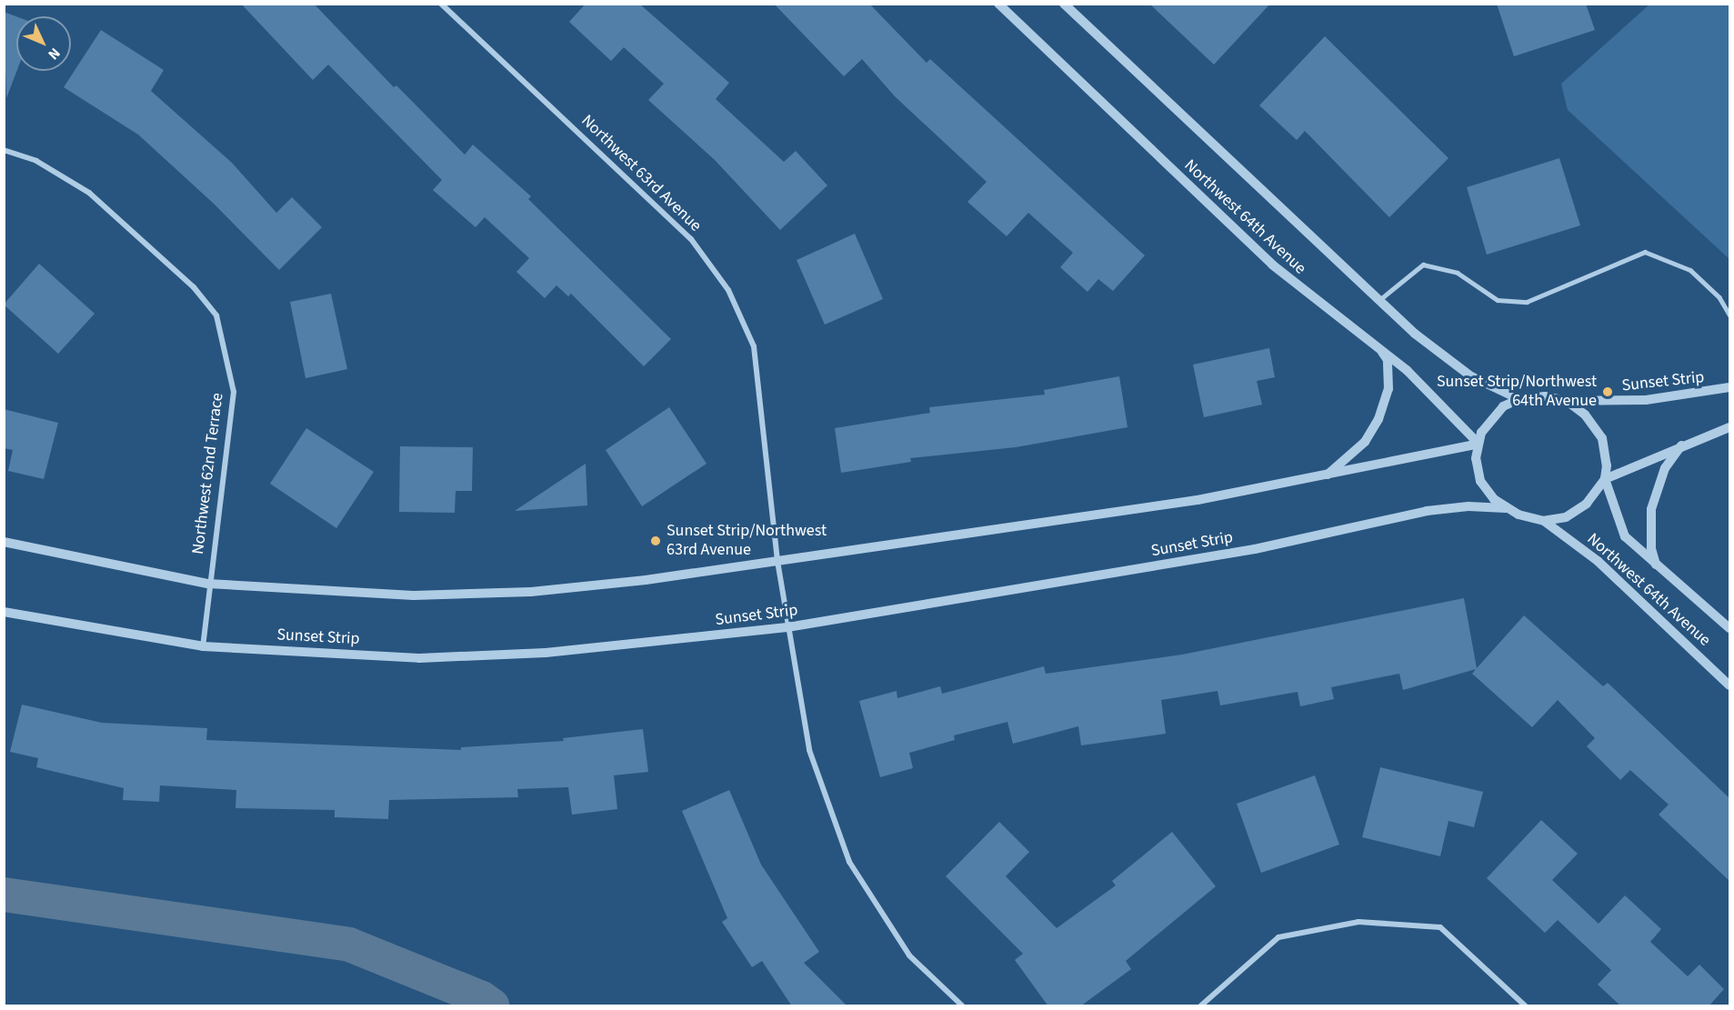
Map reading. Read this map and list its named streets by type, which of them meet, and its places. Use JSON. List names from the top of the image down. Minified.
{"streets":{"street":["Northwest 63rd Avenue","Northwest 64th Avenue","Sunset Strip","Northwest 62nd Terrace"]},"crossings":[["Northwest 63rd Avenue","Sunset Strip"],["Northwest 64th Avenue","Sunset Strip"],["Sunset Strip","Northwest 62nd Terrace"]],"places":["Sunset Strip/Northwest 64th Avenue","Sunset Strip/Northwest 63rd Avenue"],"north":"bottom right"}
